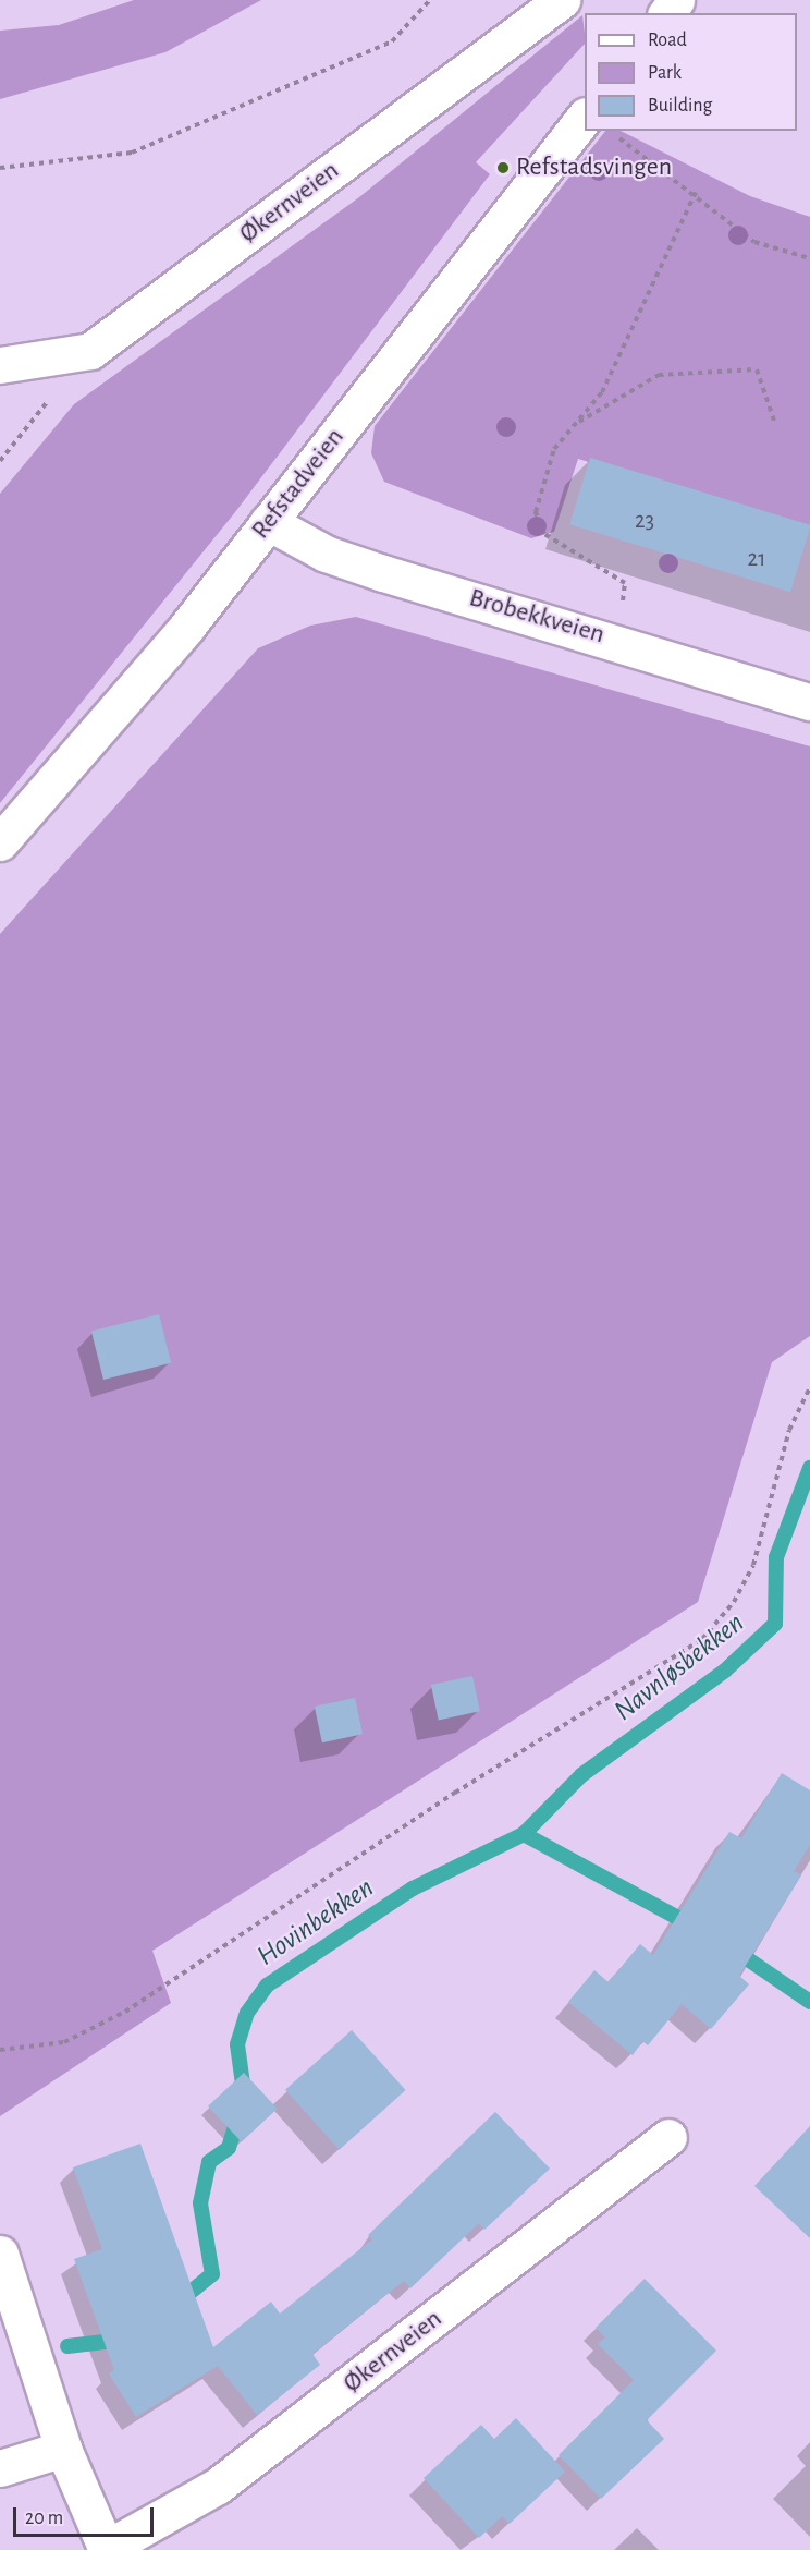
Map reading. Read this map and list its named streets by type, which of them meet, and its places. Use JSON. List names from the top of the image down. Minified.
{"streets":{"street":["Økernveien","Refstadveien","Brobekkveien"]},"crossings":[["Refstadveien","Brobekkveien"]],"water":["Navnløsbekken","Hovinbekken"],"places":["Refstadsvingen"],"house_numbers":["23","21"],"legend":["Road","Park","Building"],"scale_bar":"20 m"}
